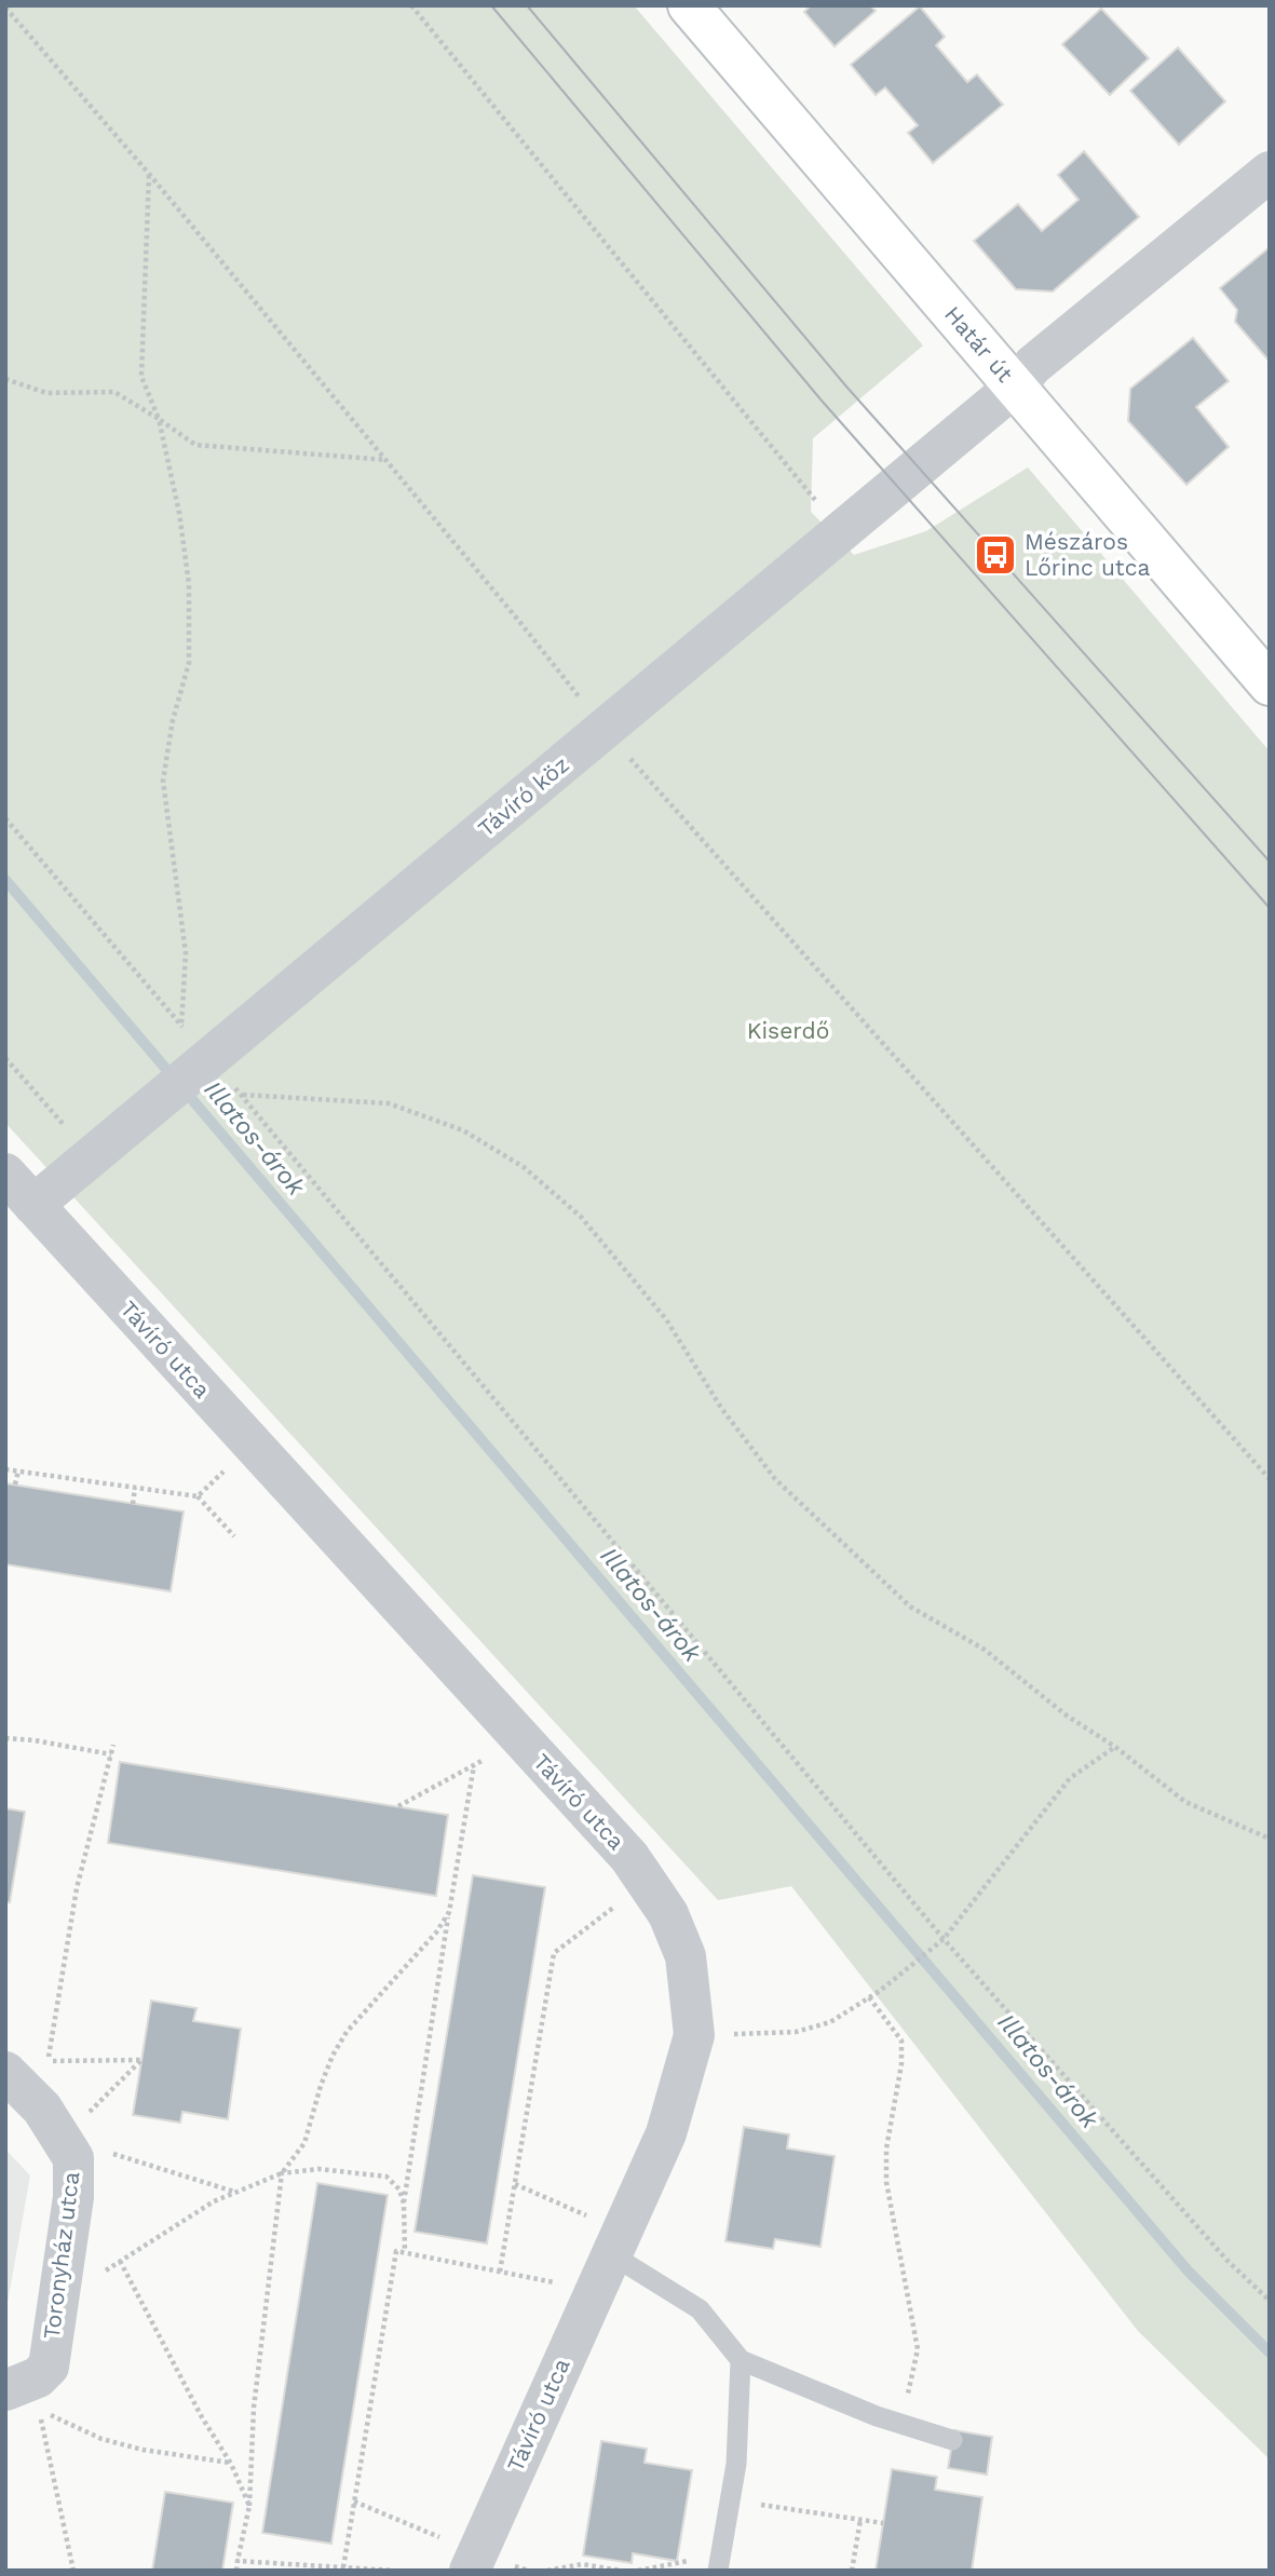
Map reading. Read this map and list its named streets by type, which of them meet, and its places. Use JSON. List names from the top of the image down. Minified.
{"streets":{"main road":["Határ út"],"street":["Távíró köz","Távíró utca","Toronyház utca"]},"crossings":[["Határ út","Távíró köz"],["Távíró köz","Távíró utca"]],"water":["Illatos-árok"],"parks":["Kiserdő"],"places":{"bus stop":["Mészáros Lőrinc utca"]}}
